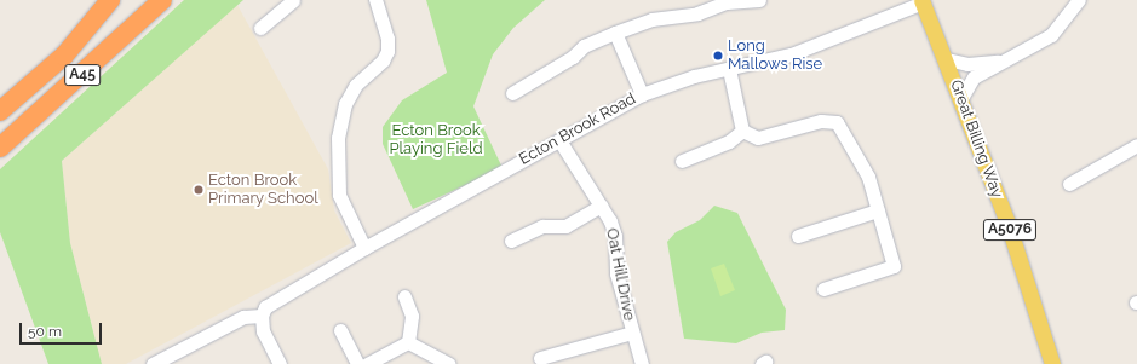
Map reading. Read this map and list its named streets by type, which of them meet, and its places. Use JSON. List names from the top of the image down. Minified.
{"streets":{"highway":["A45"],"main road":["Great Billing Way","A5076"],"street":["Ecton Brook Road","Oat Hill Drive"]},"crossings":[["Ecton Brook Road","Great Billing Way"],["Ecton Brook Road","Oat Hill Drive"]],"parks":["Ecton Brook Playing Field"],"places":["Long Mallows Rise","Ecton Brook Primary School"],"scale_bar":"50 m"}
